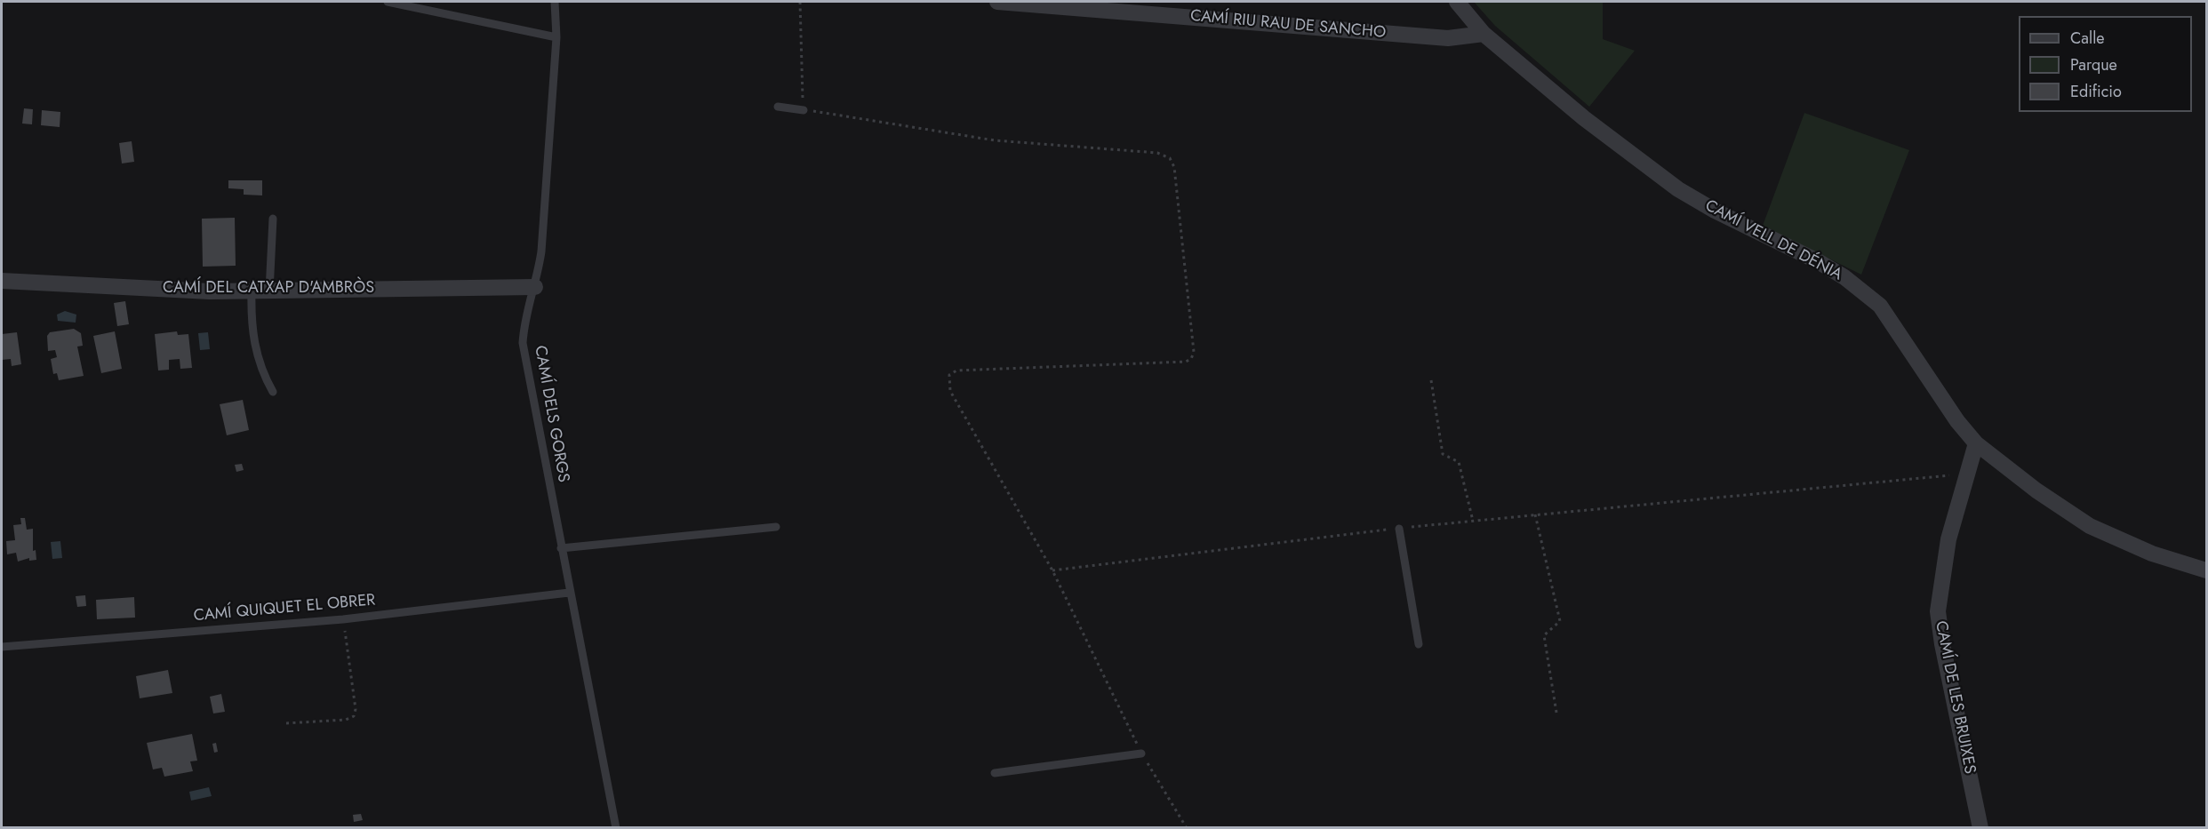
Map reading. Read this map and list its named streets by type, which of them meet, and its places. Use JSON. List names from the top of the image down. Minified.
{"streets":{"street":["CAMÍ RIU RAU DE SANCHO","CAMÍ VELL DE DÉNIA","CAMÍ DEL CATXAP D'AMBRÒS","CAMÍ DE LES BRUIXES"],"lane":["CAMÍ DELS GORGS","CAMÍ QUIQUET EL OBRER"]},"crossings":[["CAMÍ RIU RAU DE SANCHO","CAMÍ VELL DE DÉNIA"],["CAMÍ VELL DE DÉNIA","CAMÍ DE LES BRUIXES"],["CAMÍ DEL CATXAP D'AMBRÒS","CAMÍ DELS GORGS"],["CAMÍ DELS GORGS","CAMÍ QUIQUET EL OBRER"]],"legend":["Calle","Parque","Edificio"]}
